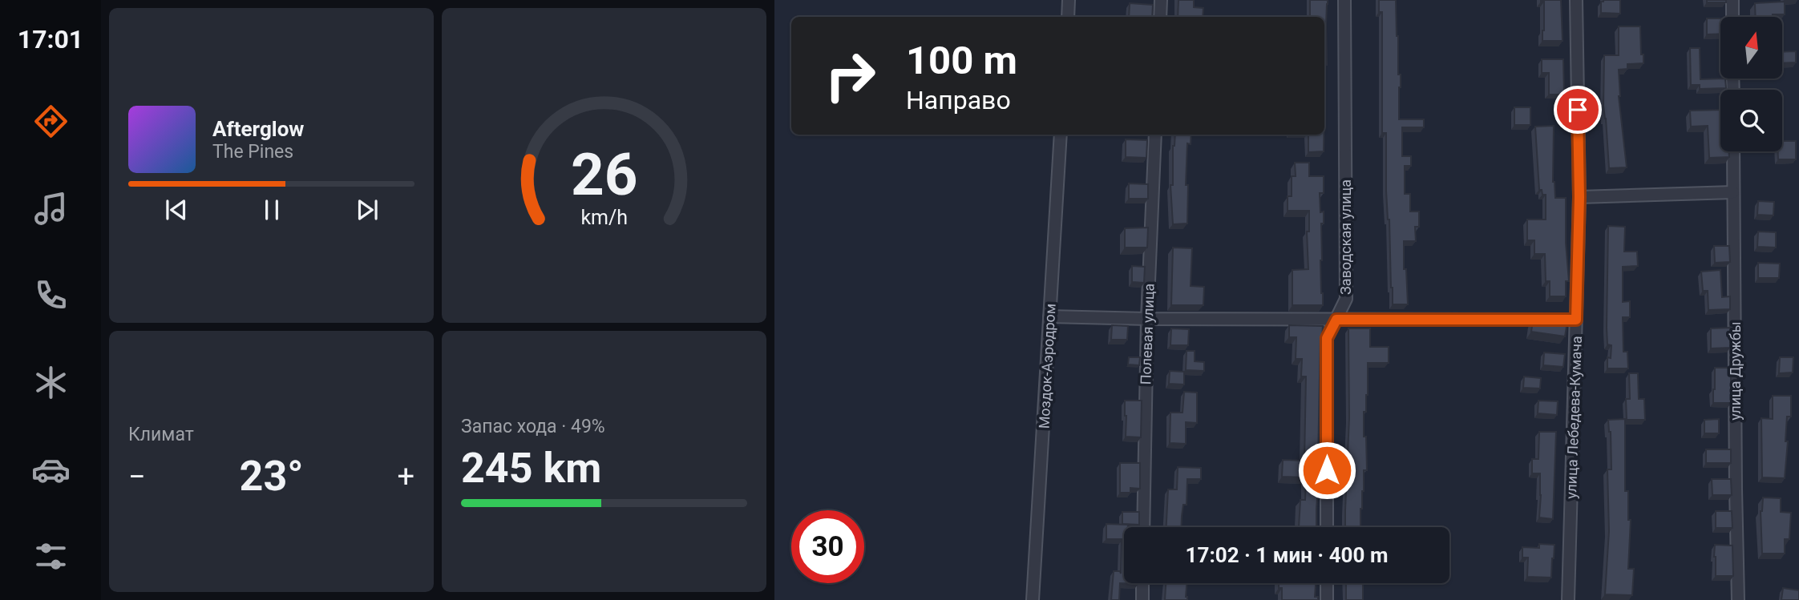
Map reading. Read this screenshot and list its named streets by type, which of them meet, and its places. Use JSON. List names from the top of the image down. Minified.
{"streets":{"street":["Заводская улица","Полевая улица","Моздок-Аэродром","улица Дружбы","улица Лебедева-Кумача"]},"north":"top","page":{"tabs":"17:01","turn":["100 m","Направо"],"song":["Afterglow","The Pines"],"tile":["Климат",["Запас хода · 49%","245 km"]],"heat":["−","23°","+"],"limit":"30","trip":"17:02 · 1 мин · 400 m","gauge":["26","km/h"]}}
